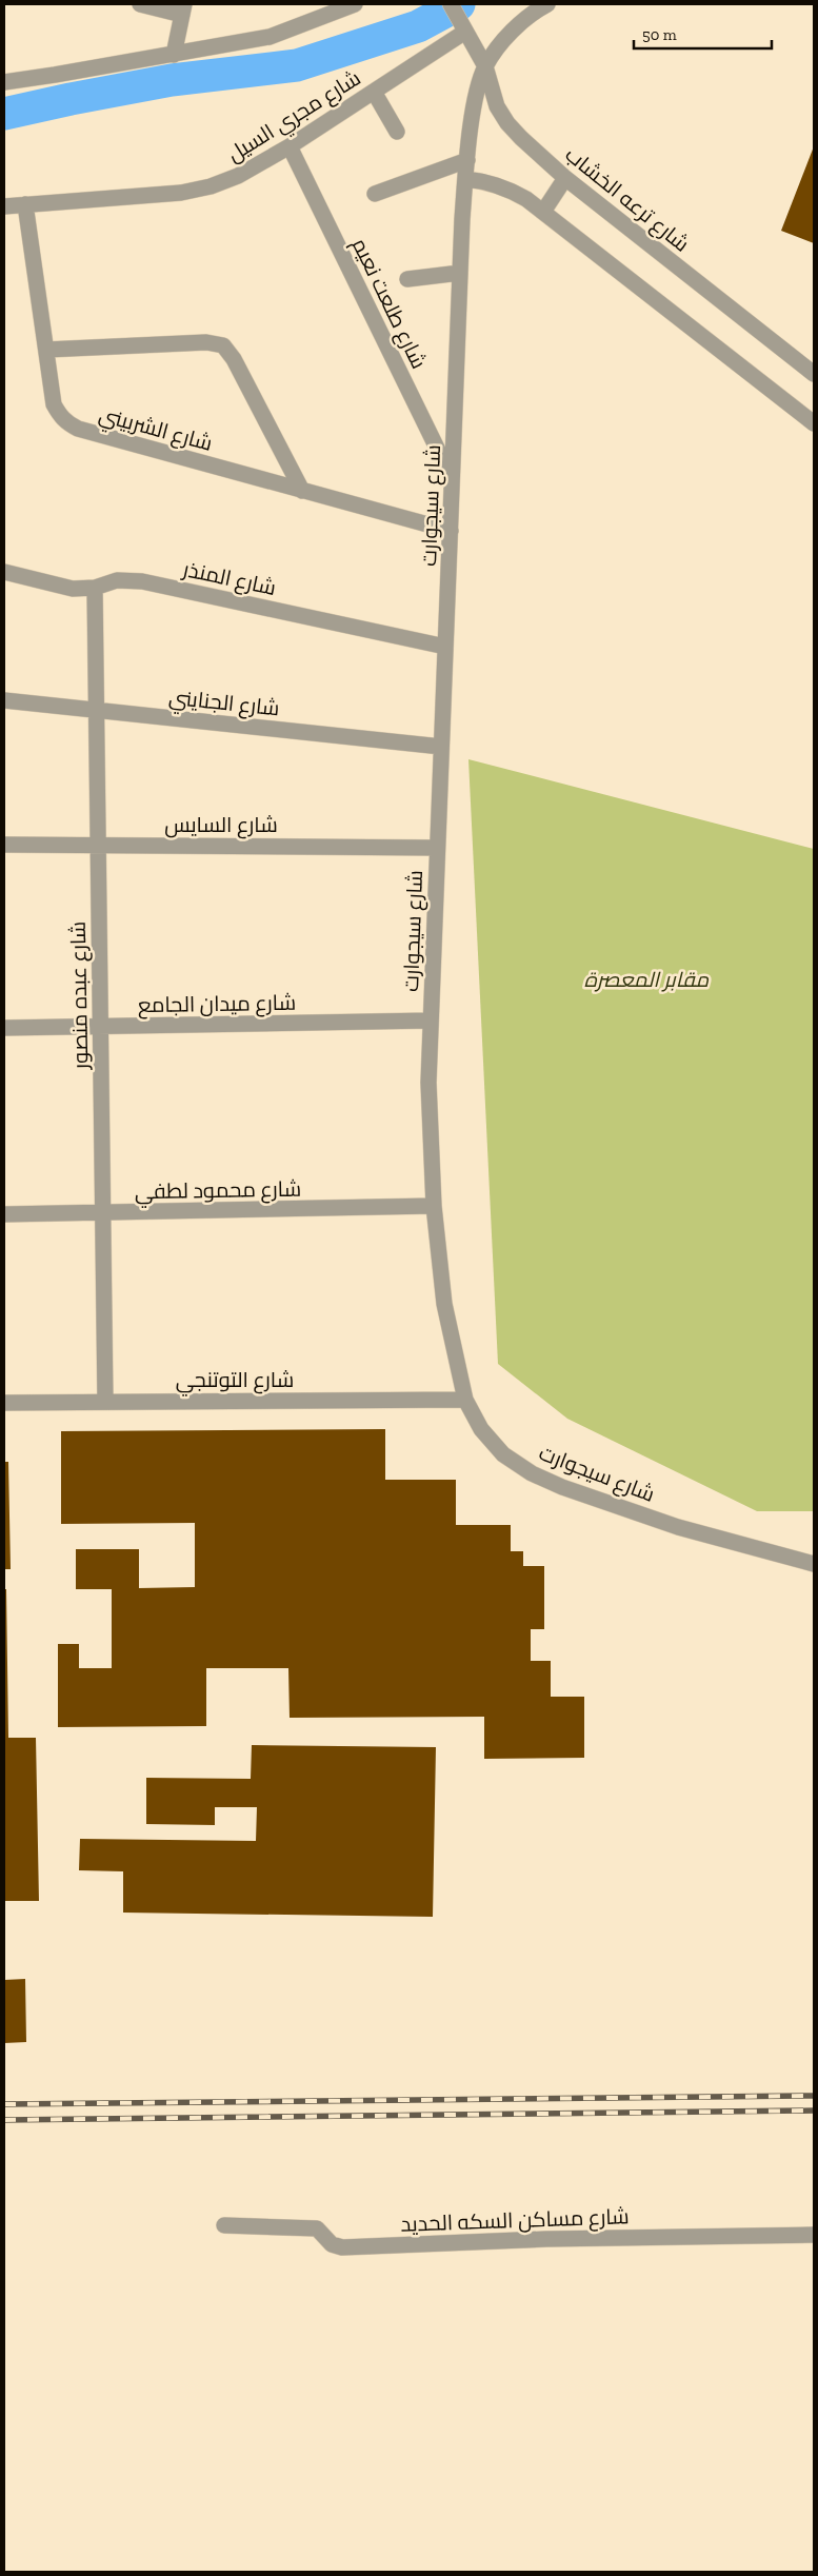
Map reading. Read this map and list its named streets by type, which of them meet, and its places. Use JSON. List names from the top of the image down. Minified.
{"streets":{"street":["شارع مجري السيل","شارع ترعه الخشاب","شارع طلعت نعيم","شارع الشربيني","شارع سيجوارت","شارع المنذر","شارع الجنايني","شارع السايس","شارع عبده منصور","شارع ميدان الجامع","شارع محمود لطفي","شارع التوتنجي","شارع مساكن السكه الحديد"]},"crossings":[["شارع مجري السيل","شارع ترعه الخشاب"],["شارع مجري السيل","شارع طلعت نعيم"],["شارع مجري السيل","شارع الشربيني"],["شارع ترعه الخشاب","شارع سيجوارت"],["شارع طلعت نعيم","شارع سيجوارت"],["شارع الشربيني","شارع سيجوارت"],["شارع سيجوارت","شارع المنذر"],["شارع سيجوارت","شارع الجنايني"],["شارع سيجوارت","شارع السايس"],["شارع سيجوارت","شارع ميدان الجامع"],["شارع سيجوارت","شارع محمود لطفي"],["شارع سيجوارت","شارع التوتنجي"],["شارع المنذر","شارع عبده منصور"],["شارع الجنايني","شارع عبده منصور"],["شارع السايس","شارع عبده منصور"],["شارع عبده منصور","شارع ميدان الجامع"],["شارع عبده منصور","شارع محمود لطفي"],["شارع عبده منصور","شارع التوتنجي"]],"parks":["مقابر المعصرة"],"scale_bar":"50 m"}
